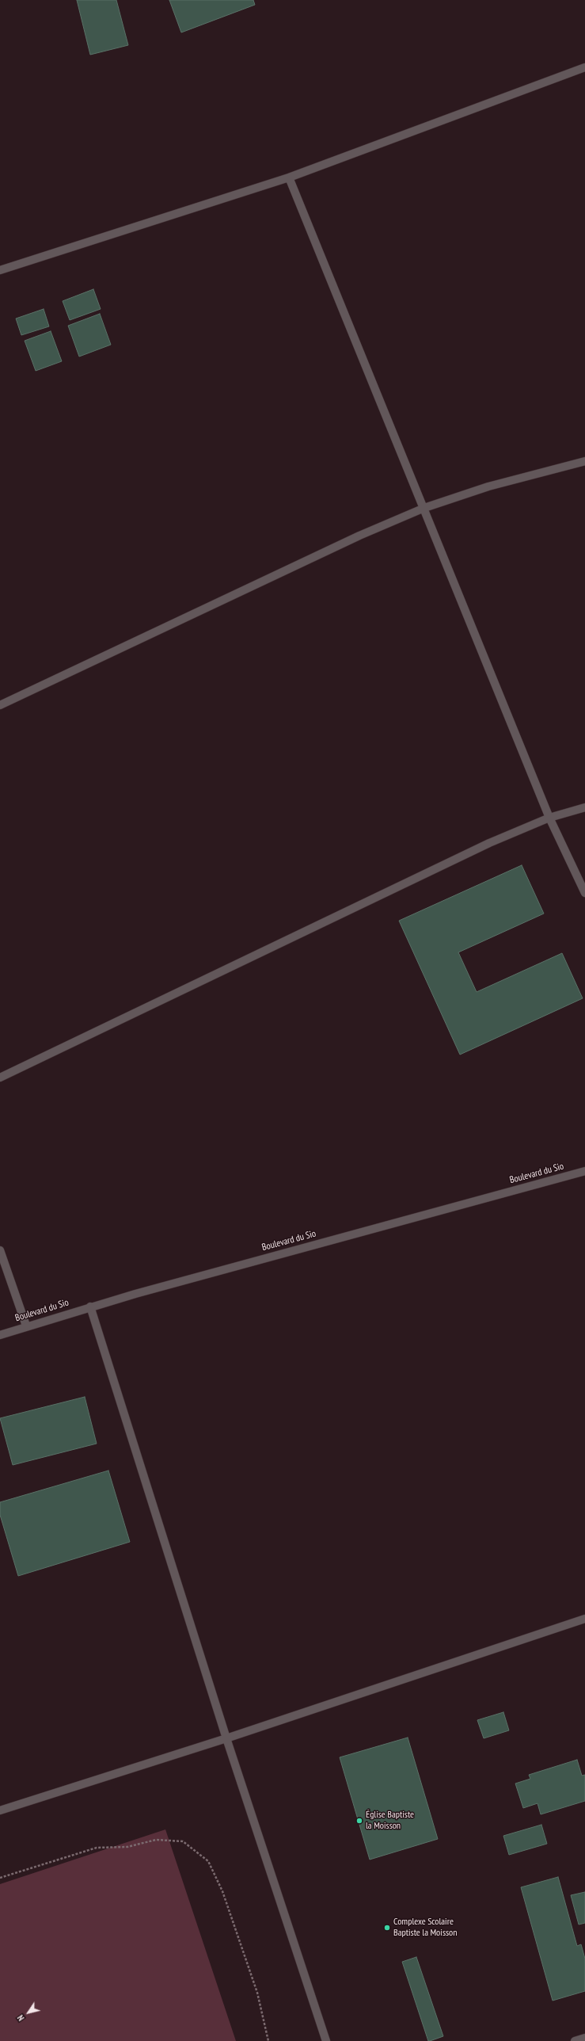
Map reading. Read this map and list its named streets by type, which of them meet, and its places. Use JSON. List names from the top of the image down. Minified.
{"streets":{"street":["Boulevard du Sio"]},"places":["Église Baptiste la Moisson","Complexe Scolaire Baptiste la Moisson"],"north":"bottom left"}
